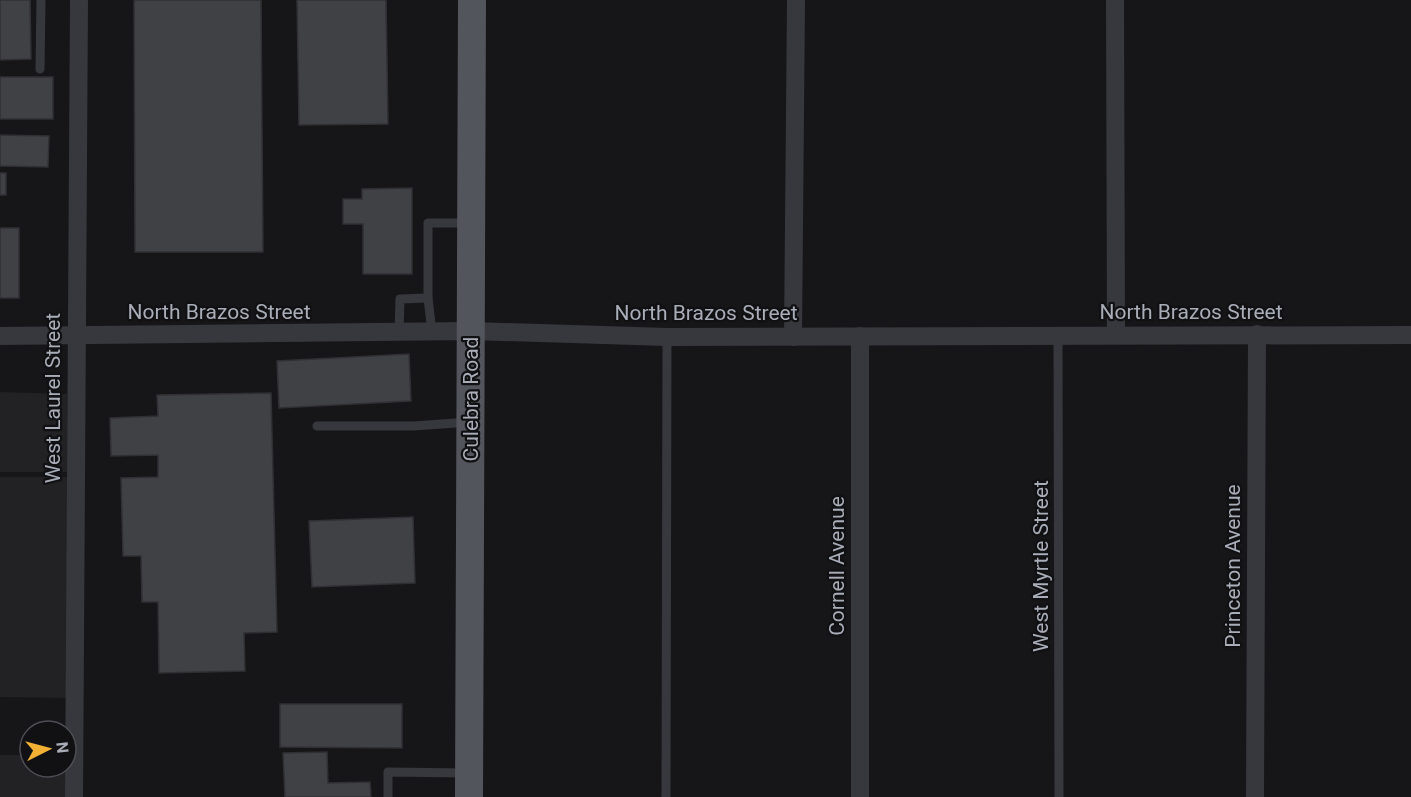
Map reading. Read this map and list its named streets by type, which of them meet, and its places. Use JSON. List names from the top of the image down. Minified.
{"streets":{"main road":["Culebra Road"],"street":["North Brazos Street","West Laurel Street","Cornell Avenue","Princeton Avenue"],"lane":["West Myrtle Street"]},"crossings":[["North Brazos Street","West Laurel Street"],["North Brazos Street","Culebra Road"],["North Brazos Street","Cornell Avenue"],["North Brazos Street","West Myrtle Street"],["North Brazos Street","Princeton Avenue"]],"north":"right"}
